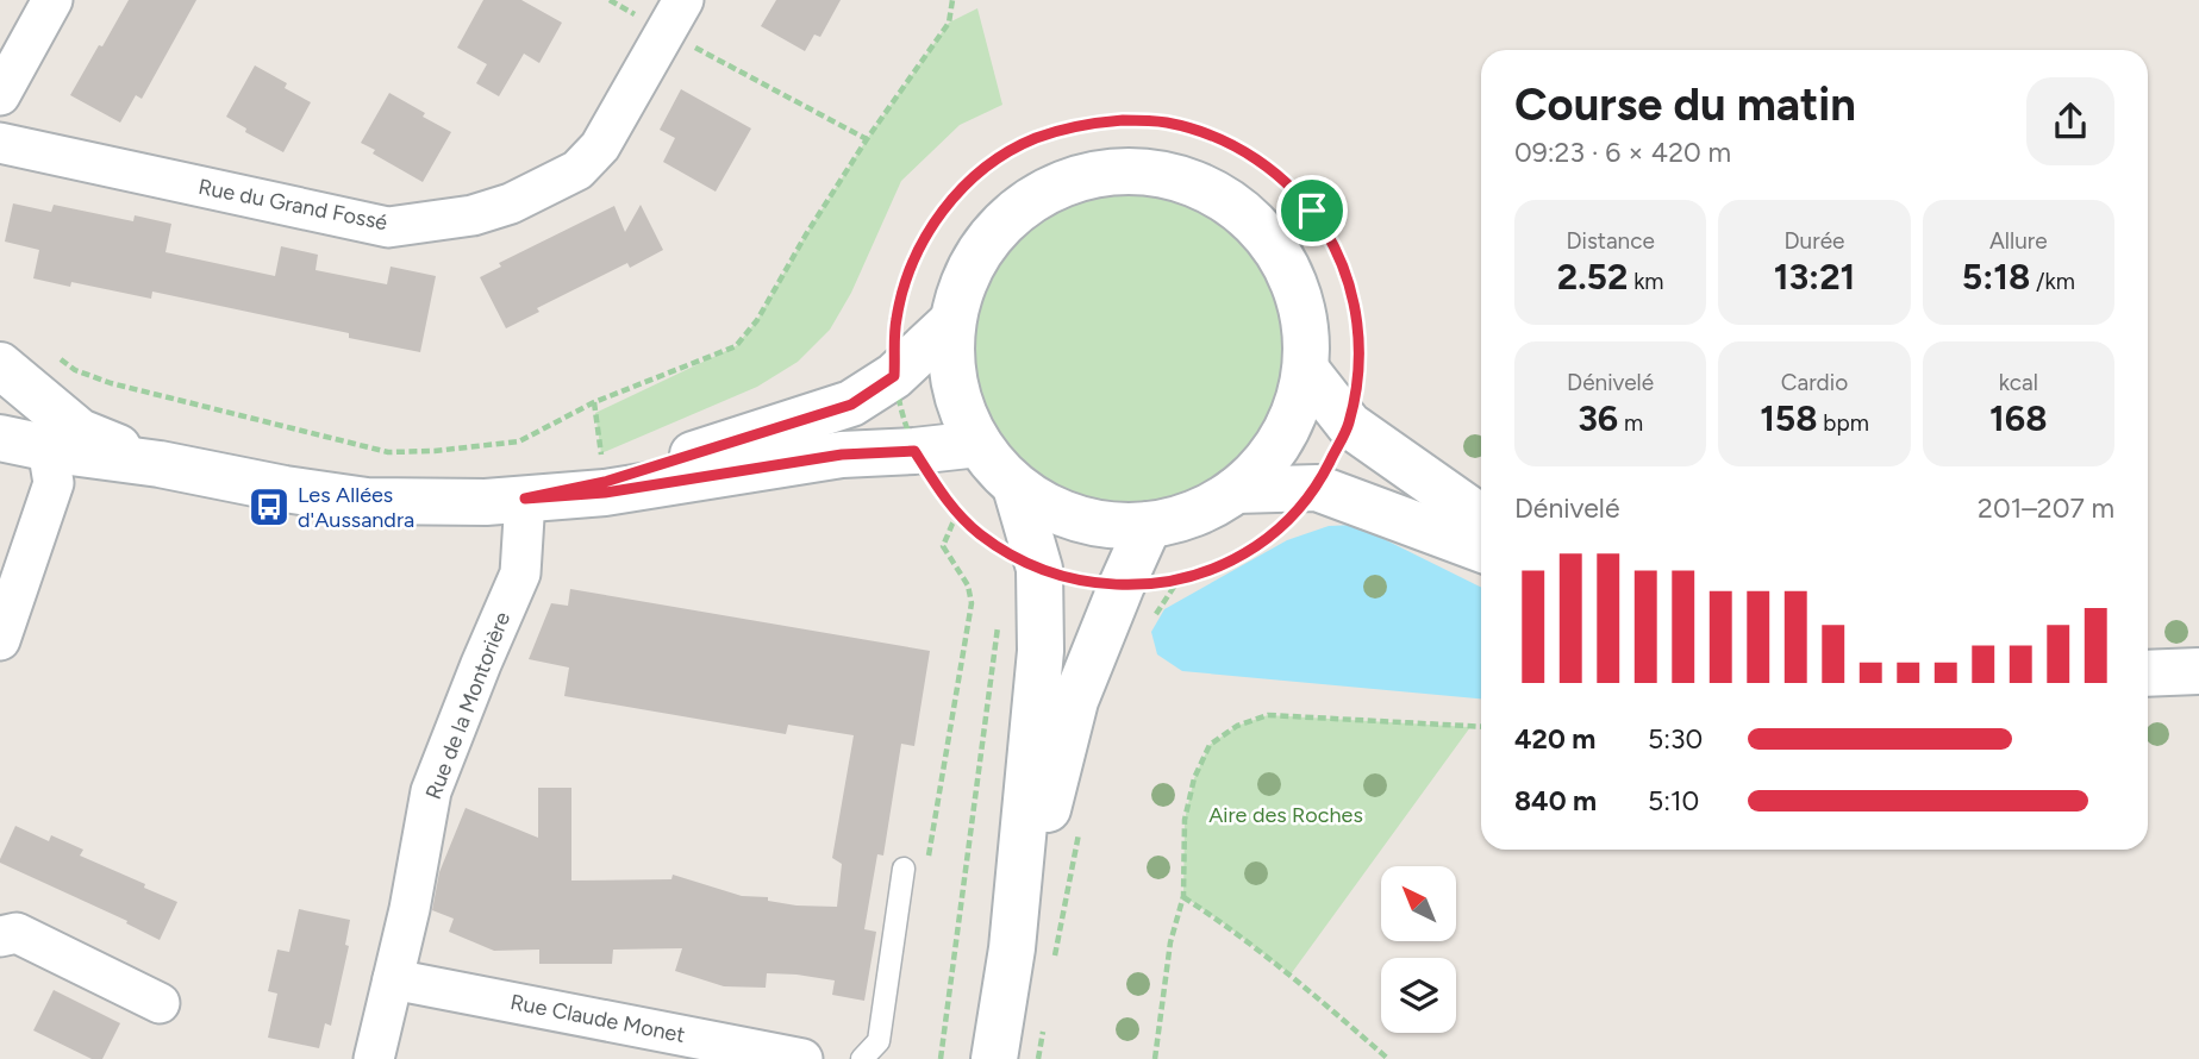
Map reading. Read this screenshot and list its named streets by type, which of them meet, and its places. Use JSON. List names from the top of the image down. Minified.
{"streets":{"street":["Rue du Grand Fossé","Rue de la Montorière","Rue Claude Monet"]},"crossings":[["Rue de la Montorière","Rue Claude Monet"]],"parks":["Aire des Roches"],"places":{"bus stop":["Les Allées d'Aussandra"]},"north":"top left","page":{"heading":["Course du matin","09:23 · 6 × 420 m"],"stats":[["Distance","2.52 km"],["Durée","13:21"],["Allure","5:18 /km"],["Dénivelé","36 m"],["Cardio","158 bpm"],["kcal","168"]],"chart":["Dénivelé","201–207 m"],"list":[{"name":"420 m","note":"5:30"},{"name":"840 m","note":"5:10"}]}}
